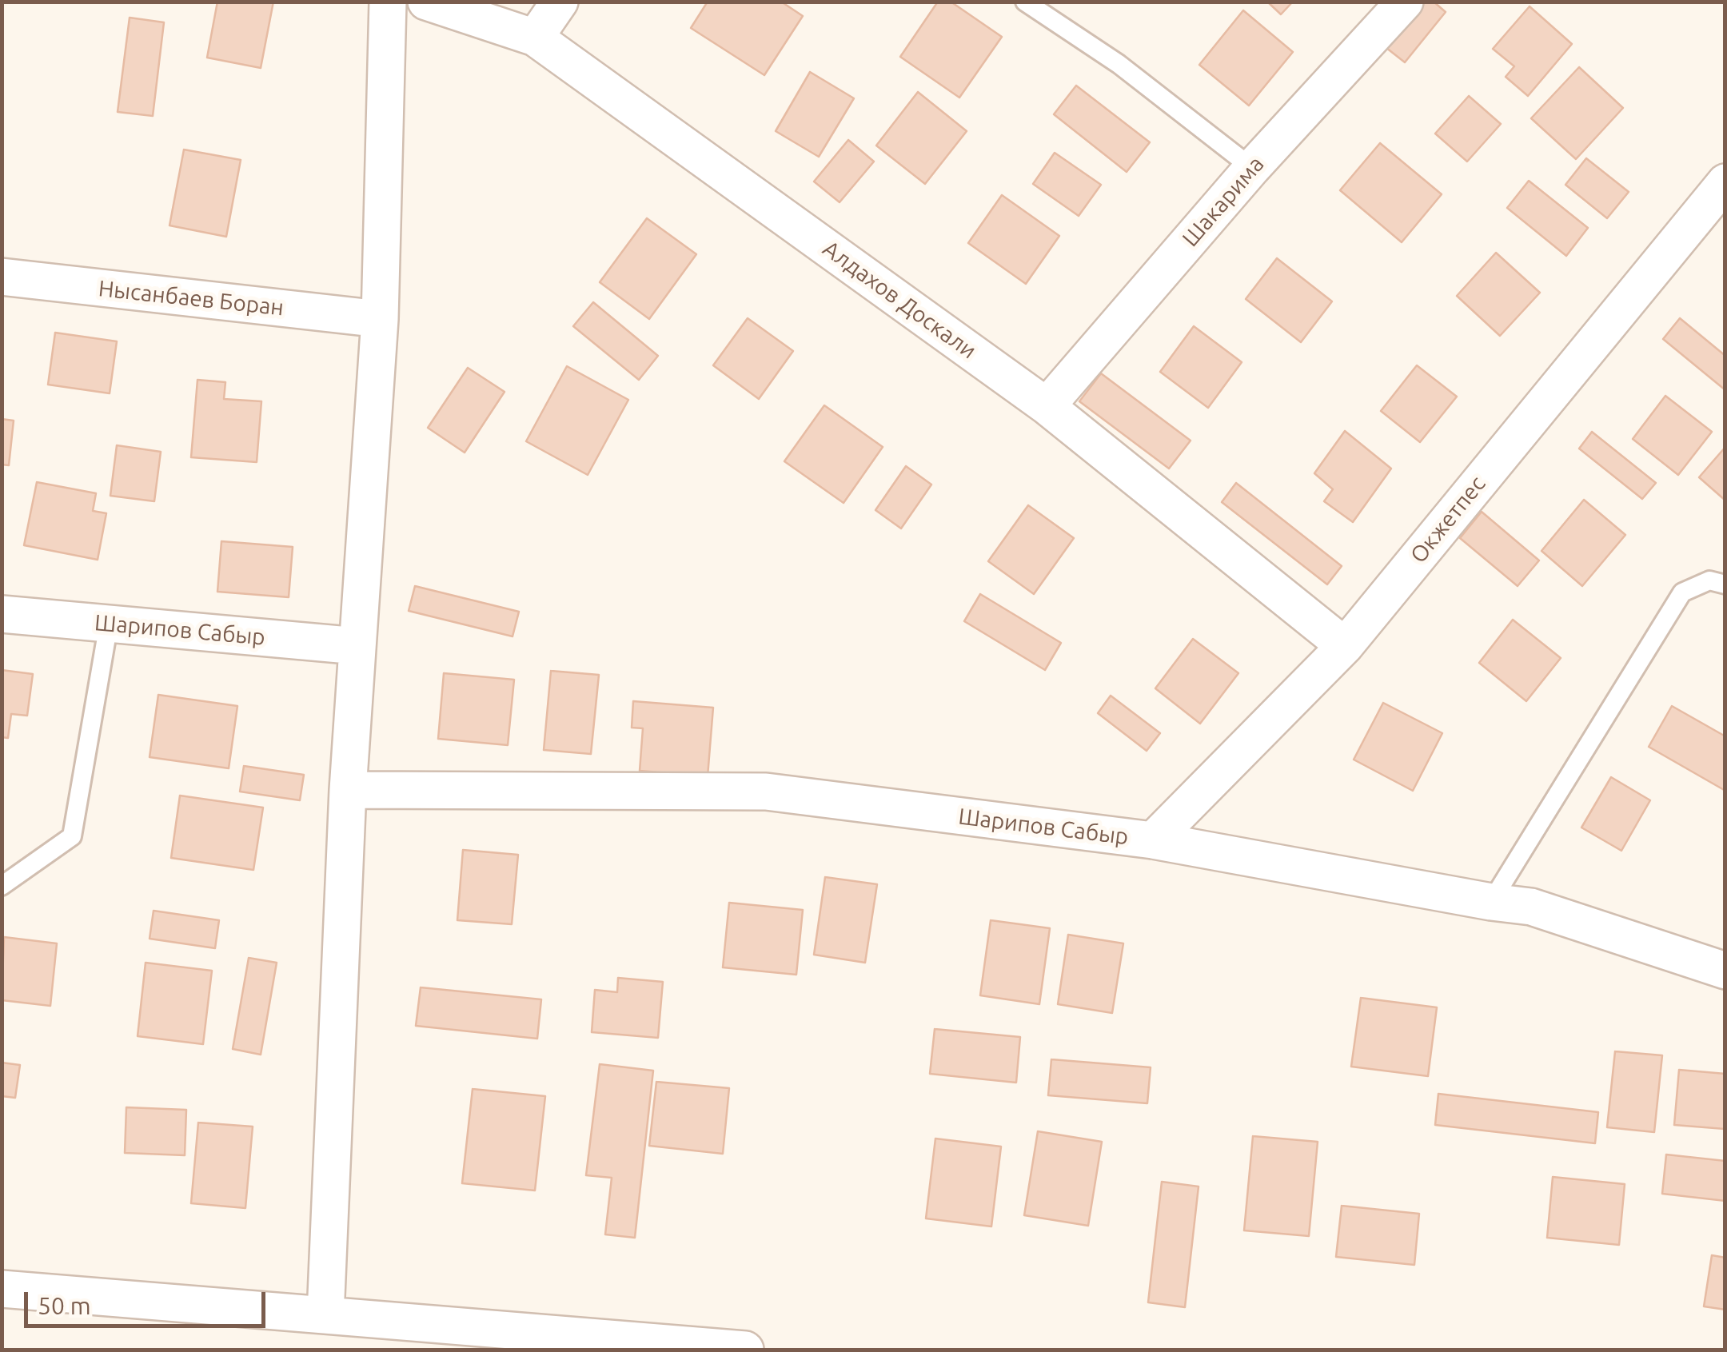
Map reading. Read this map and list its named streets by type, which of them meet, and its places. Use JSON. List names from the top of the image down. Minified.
{"streets":{"street":["Шакарима","Нысанбаев Боран","Алдахов Доскали","Окжетпес","Шарипов Сабыр"]},"crossings":[["Шакарима","Алдахов Доскали"],["Алдахов Доскали","Окжетпес"],["Окжетпес","Шарипов Сабыр"]],"scale_bar":"50 m"}
